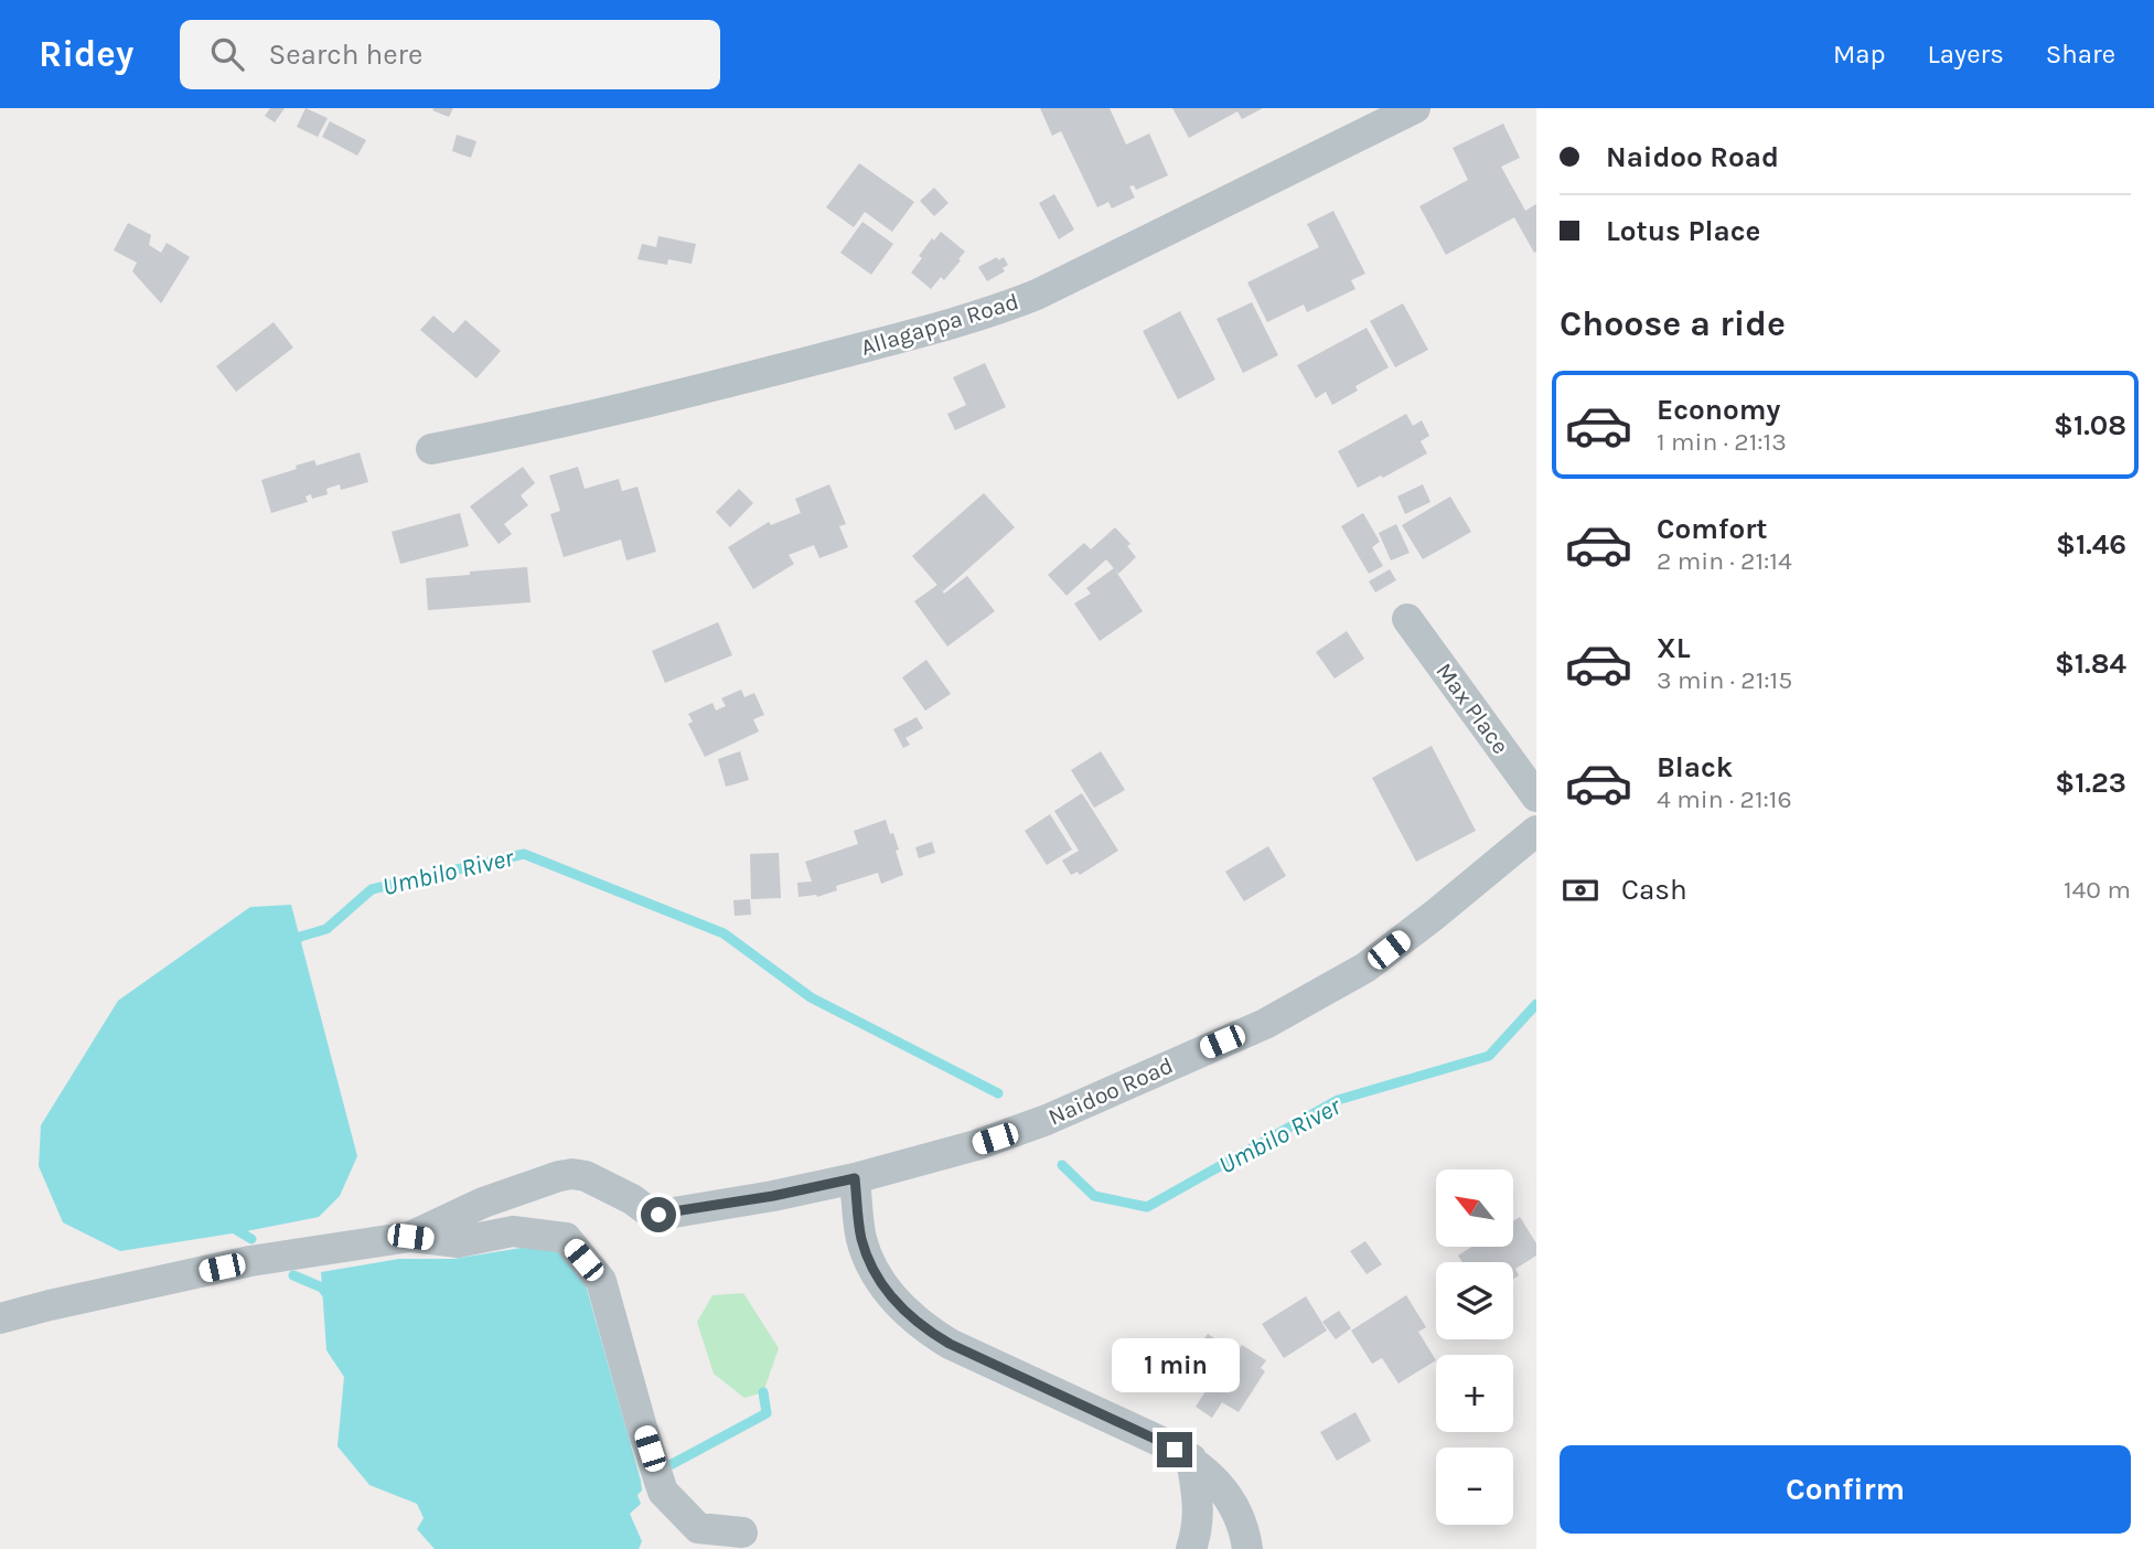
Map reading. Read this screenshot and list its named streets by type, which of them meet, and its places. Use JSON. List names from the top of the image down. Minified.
{"streets":{"street":["Allagappa Road","Max Place","Naidoo Road"]},"water":["Umbilo River"],"north":"top left","page":{"header":"Ridey","search":"Search here","nav":["Map","Layers","Share"],"banner":["Naidoo Road","Lotus Place"],"heading":"Choose a ride","list":[{"name":"Economy","note":"1 min · 21:13","value":"$1.08"},{"name":"Comfort","note":"2 min · 21:14","value":"$1.46"},{"name":"XL","note":"3 min · 21:15","value":"$1.84"},{"name":"Black","note":"4 min · 21:16","value":"$1.23"}],"pay":["Cash","140 m"],"map_buttons":["+","−"],"bubble":"1 min","buttons":"Confirm"}}
